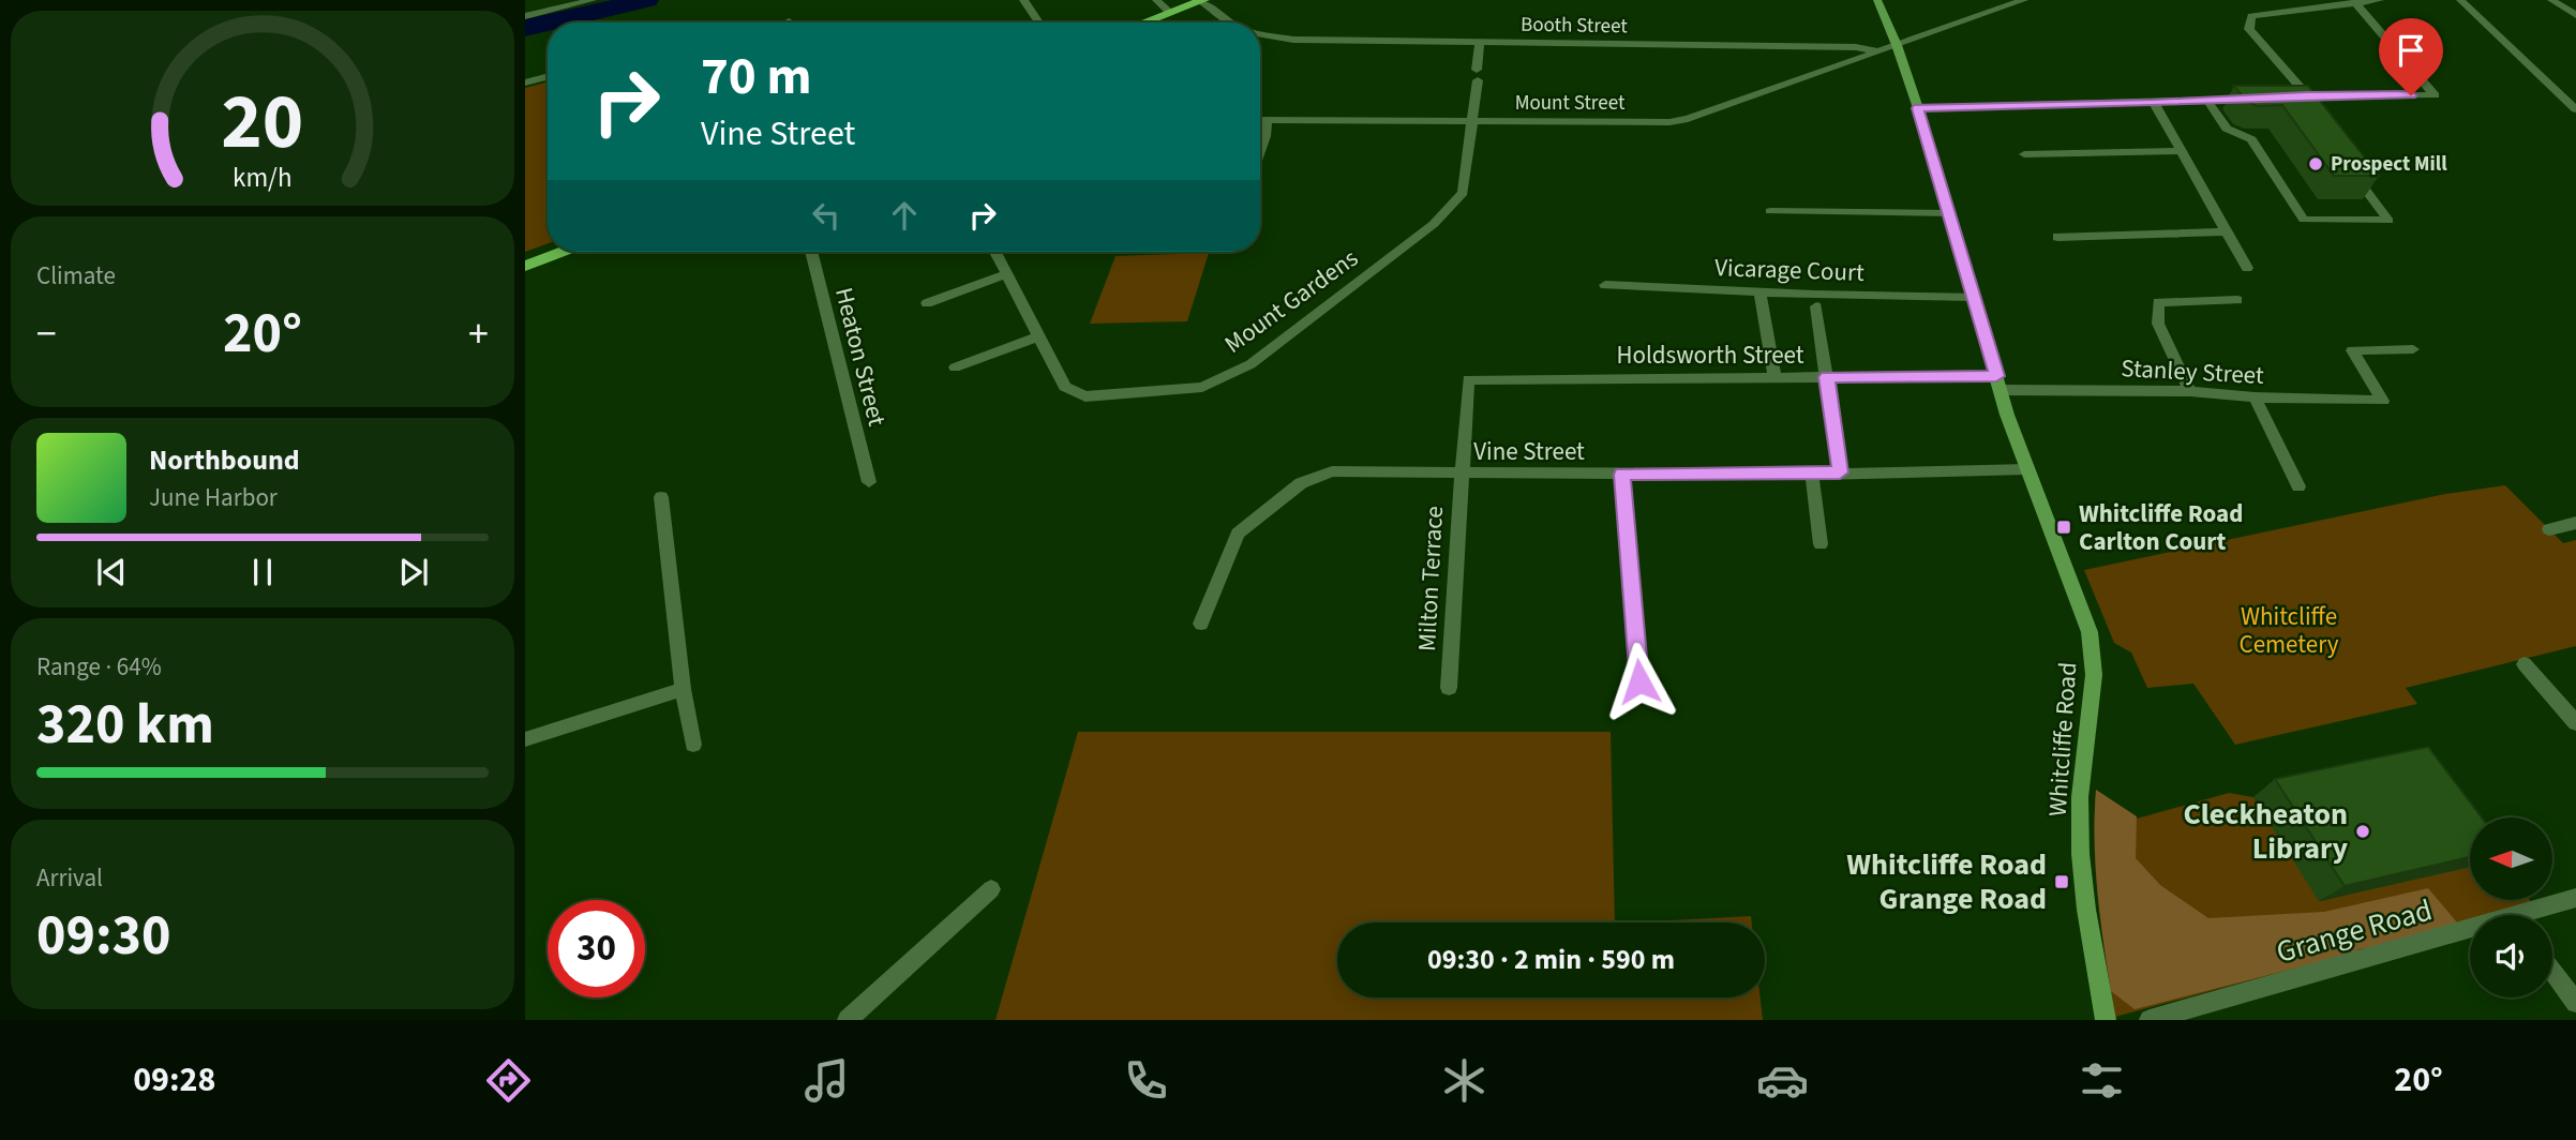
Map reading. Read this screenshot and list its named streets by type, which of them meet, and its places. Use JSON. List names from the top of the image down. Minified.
{"streets":{"main road":["Whitcliffe Road"],"street":["Booth Street","Mount Street","Vicarage Court","Mount Gardens","Holdsworth Street","Heaton Street","Stanley Street","Vine Street","Milton Terrace","Grange Road"]},"crossings":[["Booth Street","Mount Street"],["Booth Street","Mount Gardens"],["Booth Street","Whitcliffe Road"],["Mount Street","Mount Gardens"],["Vicarage Court","Whitcliffe Road"],["Holdsworth Street","Stanley Street"],["Holdsworth Street","Milton Terrace"],["Holdsworth Street","Whitcliffe Road"],["Stanley Street","Whitcliffe Road"],["Vine Street","Milton Terrace"],["Vine Street","Whitcliffe Road"]],"parks":["Whitcliffe Cemetery"],"places":{"other":["Prospect Mill","Cleckheaton Library"],"transit":["Whitcliffe Road Carlton Court","Whitcliffe Road Grange Road"]},"north":"left","page":{"turn":["70 m","Vine Street"],"tile":["Climate",["Range · 64%","320 km"],["Arrival","09:30"]],"heat":["−","20°","+"],"song":["Northbound","June Harbor"],"limit":"30","trip":"09:30 · 2 min · 590 m","tabs":["09:28","20°"],"gauge":["20","km/h"]}}
